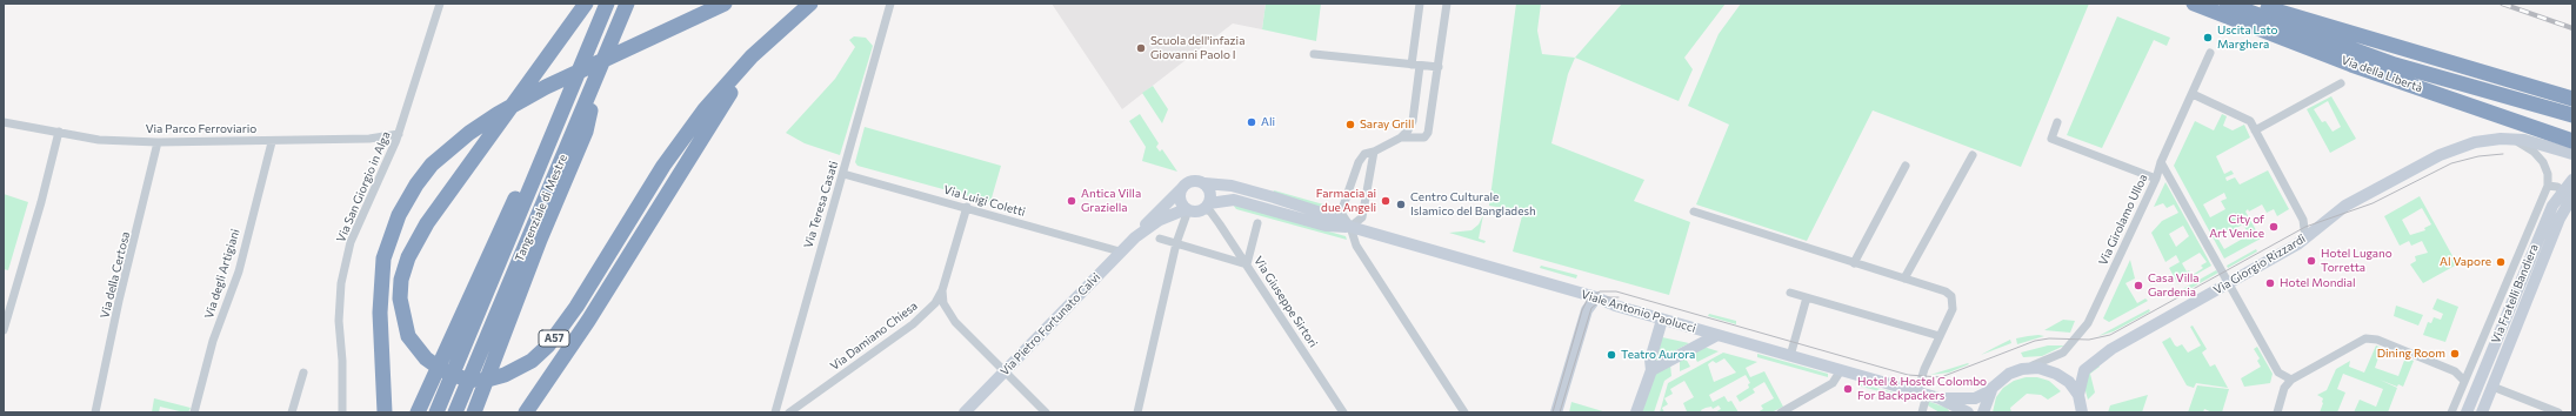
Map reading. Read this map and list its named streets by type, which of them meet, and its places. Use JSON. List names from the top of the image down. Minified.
{"streets":{"highway":["Via della Libertà","Tangenziale di Mestre","A57"],"street":["Via Parco Ferroviario","Via San Giorgio in Alga","Via Luigi Coletti","Via Teresa Casati","Via Girolamo Ulloa","Via Giorgio Rizzardi","Via degli Artigiani","Via della Certosa","Via Fratelli Bandiera","Via Giuseppe Sirtori","Viale Antonio Paolucci","Via Pietro Fortunato Calvi","Via Damiano Chiesa"]},"crossings":[["Via Parco Ferroviario","Via San Giorgio in Alga"],["Via Parco Ferroviario","Via degli Artigiani"],["Via Parco Ferroviario","Via della Certosa"],["Via Luigi Coletti","Via Teresa Casati"],["Via Luigi Coletti","Via Pietro Fortunato Calvi"],["Via Luigi Coletti","Via Damiano Chiesa"],["Via Giuseppe Sirtori","Viale Antonio Paolucci"],["Via Giuseppe Sirtori","Via Pietro Fortunato Calvi"],["Viale Antonio Paolucci","Via Pietro Fortunato Calvi"]],"places":["Uscita Lato Marghera","Scuola dell'infazia Giovanni Paolo I","Ali","Saray Grill","Antica Villa Graziella","Farmacia ai due Angeli","Centro Culturale Islamico del Bangladesh","City of Art Venice","Hotel Lugano Torretta","Al Vapore","Hotel Mondial","Casa Villa Gardenia","Dining Room","Teatro Aurora","Hotel & Hostel Colombo For Backpackers"]}
